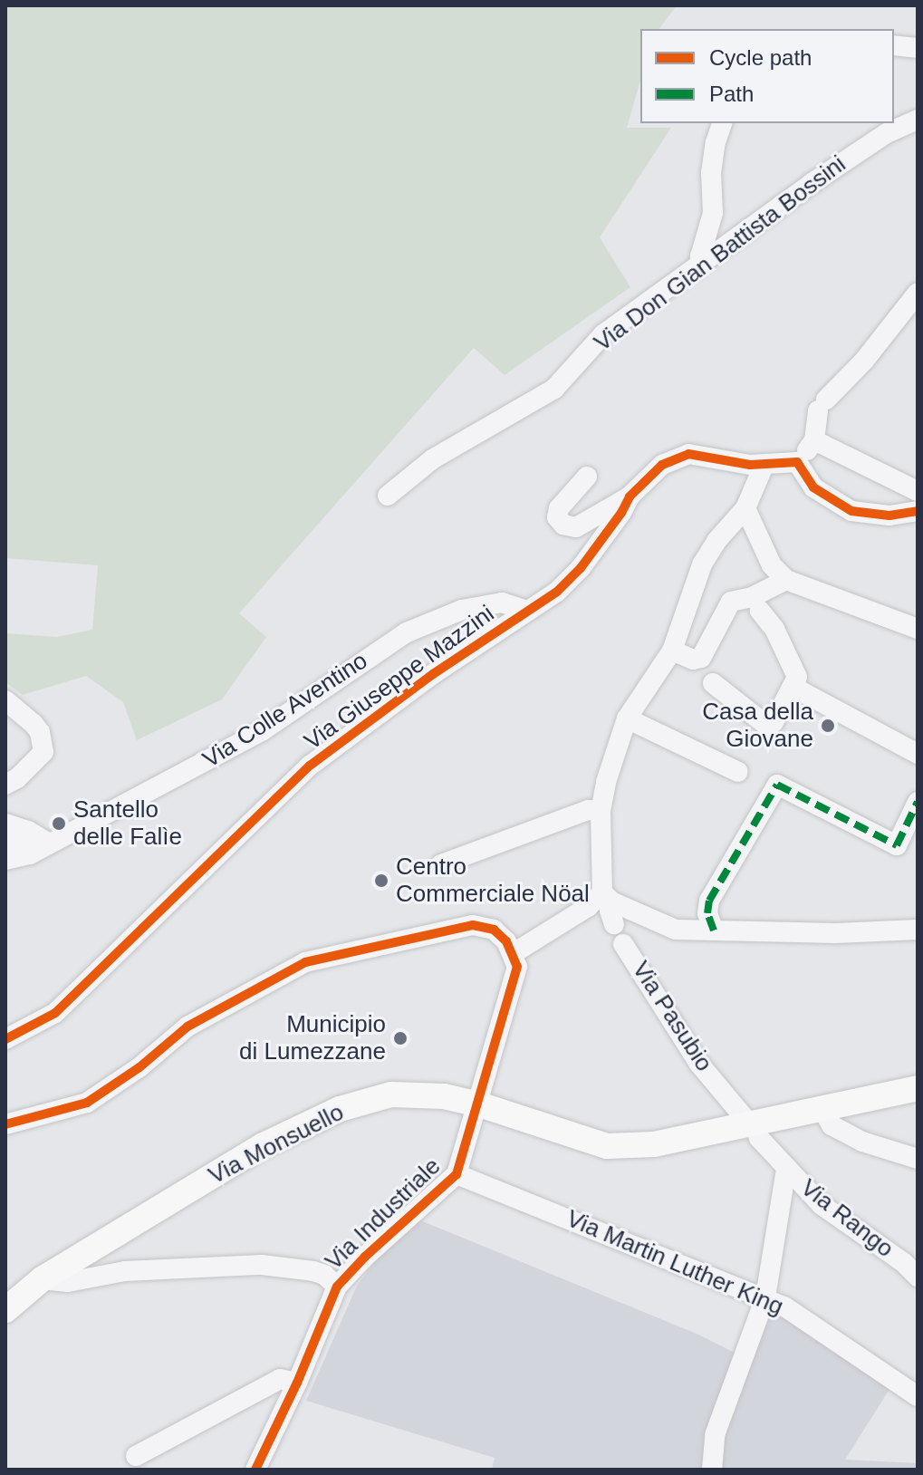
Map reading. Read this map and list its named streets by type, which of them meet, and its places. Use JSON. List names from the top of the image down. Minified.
{"streets":{"main road":["Via Monsuello"],"street":["Via Don Gian Battista Bossini","Via Giuseppe Mazzini","Via Colle Aventino","Via Pasubio","Via Industriale","Via Rango","Via Martin Luther King"]},"crossings":[["Via Giuseppe Mazzini","Via Colle Aventino"],["Via Pasubio","Via Monsuello"],["Via Pasubio","Via Rango"],["Via Monsuello","Via Industriale"],["Via Monsuello","Via Rango"],["Via Industriale","Via Martin Luther King"]],"places":["Casa della Giovane","Santello delle Falìe","Centro Commerciale Nöal","Municipio di Lumezzane"],"legend":["Cycle path","Path"]}
